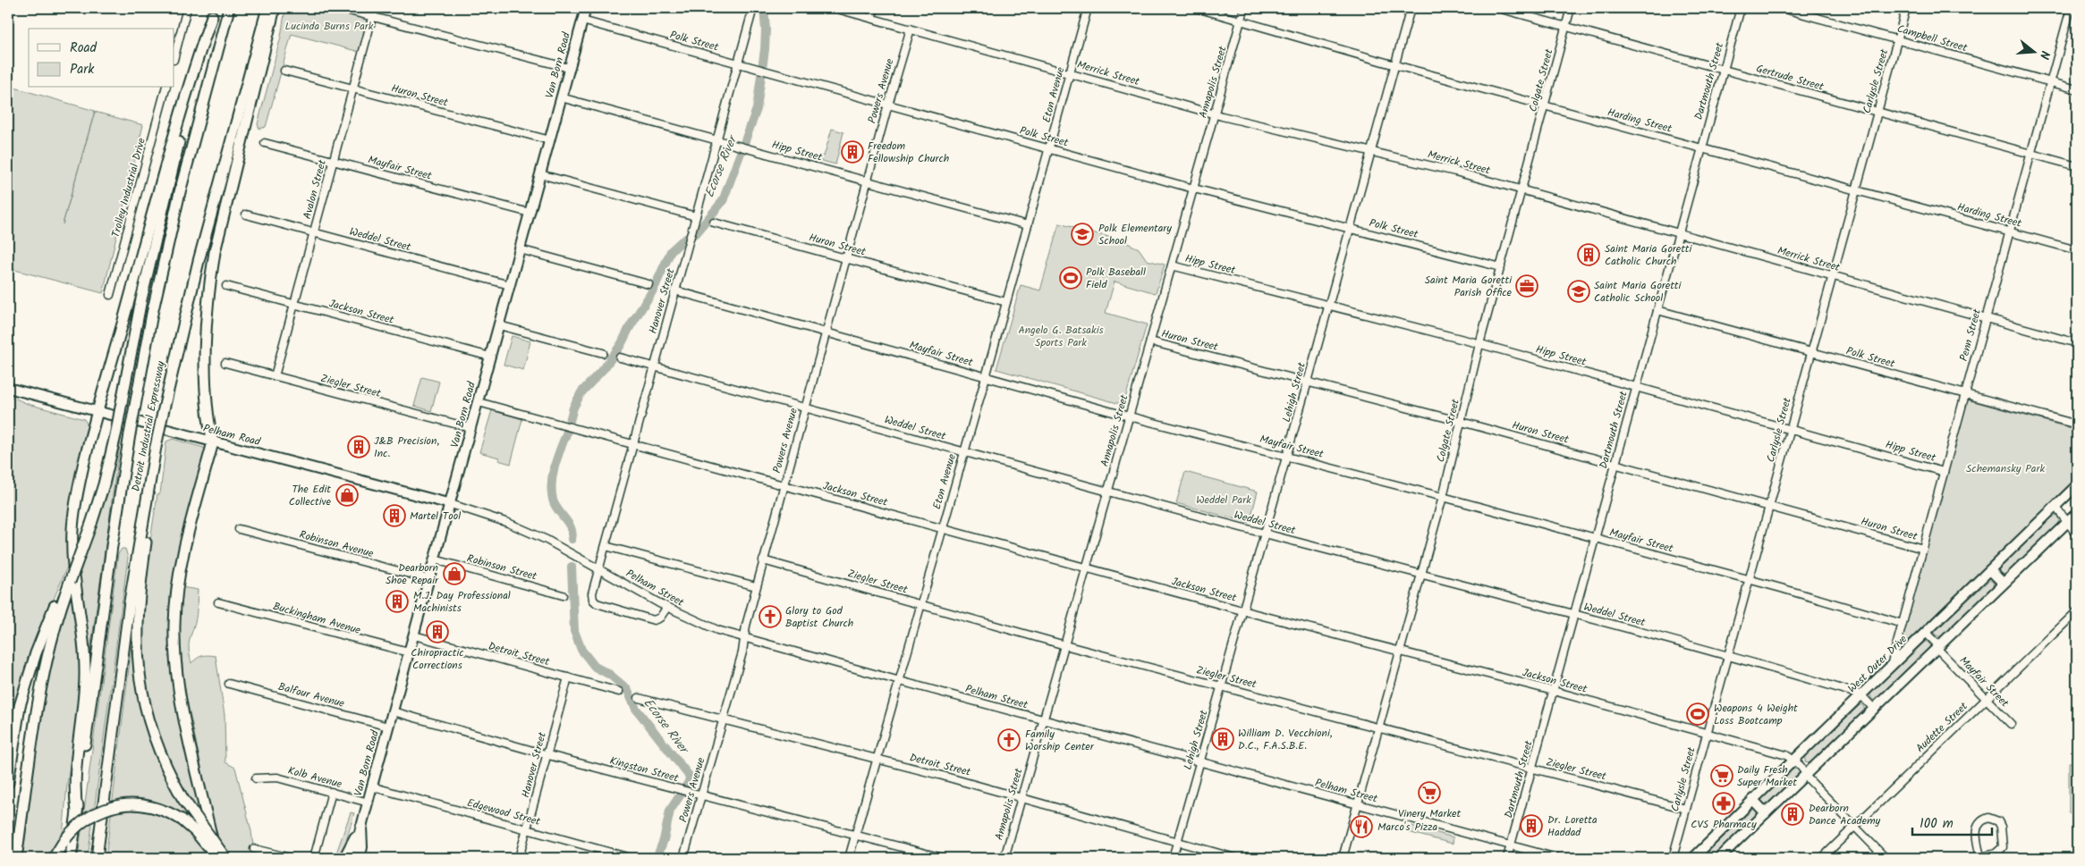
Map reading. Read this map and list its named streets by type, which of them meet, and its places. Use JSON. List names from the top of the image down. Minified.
{"streets":{"highway":["Detroit Industrial Expressway"],"main road":["Van Born Road","Pelham Road","West Outer Drive"],"street":["Campbell Street","Polk Street","Merrick Street","Gertrude Street","Colgate Street","Dartmouth Street","Carlysle Street","Annapolis Street","Powers Avenue","Eton Avenue","Huron Street","Harding Street","Hipp Street","Mayfair Street","Trolley Industrial Drive","Avalon Street","Weddel Street","Hanover Street","Jackson Street","Penn Street","Ziegler Street","Lehigh Street","Robinson Avenue","Robinson Street","Pelham Street","Buckingham Avenue","Detroit Street","Balfour Avenue","Audette Street","Kingston Street","Kolb Avenue","Edgewood Street"]},"crossings":[["Campbell Street","Carlysle Street"],["Campbell Street","Penn Street"],["Polk Street","Van Born Road"],["Polk Street","Colgate Street"],["Polk Street","Dartmouth Street"],["Polk Street","Carlysle Street"],["Polk Street","Annapolis Street"],["Polk Street","Powers Avenue"],["Polk Street","Eton Avenue"],["Polk Street","Hanover Street"],["Polk Street","Penn Street"],["Polk Street","Lehigh Street"],["Van Born Road","Huron Street"],["Van Born Road","Hipp Street"],["Van Born Road","Mayfair Street"],["Van Born Road","Weddel Street"],["Van Born Road","Jackson Street"],["Van Born Road","Ziegler Street"],["Van Born Road","Pelham Road"],["Van Born Road","Robinson Avenue"],["Van Born Road","Robinson Street"],["Van Born Road","Pelham Street"],["Van Born Road","Buckingham Avenue"],["Van Born Road","Detroit Street"],["Van Born Road","Balfour Avenue"],["Van Born Road","Kingston Street"],["Van Born Road","Kolb Avenue"],["Van Born Road","Edgewood Street"],["Merrick Street","Colgate Street"],["Merrick Street","Dartmouth Street"],["Merrick Street","Carlysle Street"],["Merrick Street","Annapolis Street"],["Merrick Street","Powers Avenue"],["Merrick Street","Eton Avenue"],["Merrick Street","Penn Street"],["Merrick Street","Lehigh Street"],["Gertrude Street","Colgate Street"],["Gertrude Street","Dartmouth Street"],["Gertrude Street","Carlysle Street"],["Gertrude Street","Penn Street"],["Colgate Street","Huron Street"],["Colgate Street","Harding Street"],["Colgate Street","Hipp Street"],["Colgate Street","Mayfair Street"],["Colgate Street","Weddel Street"],["Colgate Street","Jackson Street"],["Colgate Street","Ziegler Street"],["Colgate Street","Pelham Street"],["Dartmouth Street","Huron Street"],["Dartmouth Street","Harding Street"],["Dartmouth Street","Hipp Street"],["Dartmouth Street","Mayfair Street"],["Dartmouth Street","Weddel Street"],["Dartmouth Street","Jackson Street"],["Dartmouth Street","Ziegler Street"],["Dartmouth Street","Pelham Street"],["Carlysle Street","Huron Street"],["Carlysle Street","Harding Street"],["Carlysle Street","Hipp Street"],["Carlysle Street","Mayfair Street"],["Carlysle Street","Weddel Street"],["Carlysle Street","Jackson Street"],["Carlysle Street","Ziegler Street"],["Annapolis Street","Huron Street"],["Annapolis Street","Harding Street"],["Annapolis Street","Hipp Street"],["Annapolis Street","Mayfair Street"],["Annapolis Street","Weddel Street"],["Annapolis Street","Jackson Street"],["Annapolis Street","Ziegler Street"],["Annapolis Street","Pelham Street"],["Annapolis Street","Detroit Street"],["Powers Avenue","Huron Street"],["Powers Avenue","Hipp Street"],["Powers Avenue","Mayfair Street"],["Powers Avenue","Weddel Street"],["Powers Avenue","Jackson Street"],["Powers Avenue","Ziegler Street"],["Powers Avenue","Pelham Street"],["Powers Avenue","Detroit Street"],["Powers Avenue","Kingston Street"],["Eton Avenue","Huron Street"],["Eton Avenue","Hipp Street"],["Eton Avenue","Mayfair Street"],["Eton Avenue","Weddel Street"],["Eton Avenue","Jackson Street"],["Eton Avenue","Ziegler Street"],["Eton Avenue","Pelham Street"],["Eton Avenue","Detroit Street"],["Eton Avenue","Kingston Street"],["Huron Street","Avalon Street"],["Huron Street","Penn Street"],["Huron Street","Lehigh Street"],["Harding Street","Penn Street"],["Harding Street","Lehigh Street"],["Hipp Street","Hanover Street"],["Hipp Street","Penn Street"],["Hipp Street","Lehigh Street"],["Mayfair Street","Avalon Street"],["Mayfair Street","Hanover Street"],["Mayfair Street","Penn Street"],["Mayfair Street","Lehigh Street"],["Mayfair Street","West Outer Drive"],["Mayfair Street","Audette Street"],["Avalon Street","Weddel Street"],["Avalon Street","Jackson Street"],["Avalon Street","Ziegler Street"],["Weddel Street","Hanover Street"],["Weddel Street","Lehigh Street"],["Weddel Street","West Outer Drive"],["Hanover Street","Jackson Street"],["Hanover Street","Pelham Street"],["Hanover Street","Detroit Street"],["Hanover Street","Kingston Street"],["Hanover Street","Edgewood Street"],["Jackson Street","Lehigh Street"],["Jackson Street","West Outer Drive"],["Jackson Street","Audette Street"],["Penn Street","West Outer Drive"],["Ziegler Street","Lehigh Street"],["Lehigh Street","Pelham Street"],["Lehigh Street","Detroit Street"],["Pelham Road","Pelham Street"]],"water":["Ecorse River"],"parks":["Lucinda Burns Park","Angelo G. Batsakis Sports Park","Schemansky Park","Weddel Park"],"places":{"building":["Freedom Fellowship Church","Saint Maria Goretti Catholic Church","J&B Precision, Inc.","Martel Tool","M.J. Day Professional Machinists","Chiropractic Corrections","William D. Vecchioni, D.C., F.A.S.B.E.","Dearborn Dance Academy","Dr. Loretta Haddad"],"school or university":["Polk Elementary School","Saint Maria Goretti Catholic School"],"sports":["Polk Baseball Field","Weapons 4 Weight Loss Bootcamp"],"office":["Saint Maria Goretti Parish Office"],"shop":["The Edit Collective","Dearborn Shoe Repair"],"church":["Glory to God Baptist Church","Family Worship Center"],"supermarket":["Daily Fresh Super Market","Vinery Market"],"pharmacy":["CVS Pharmacy"],"restaurant":["Marco's Pizza"]},"legend":["Road","Park"],"scale_bar":"100 m","north":"right"}
